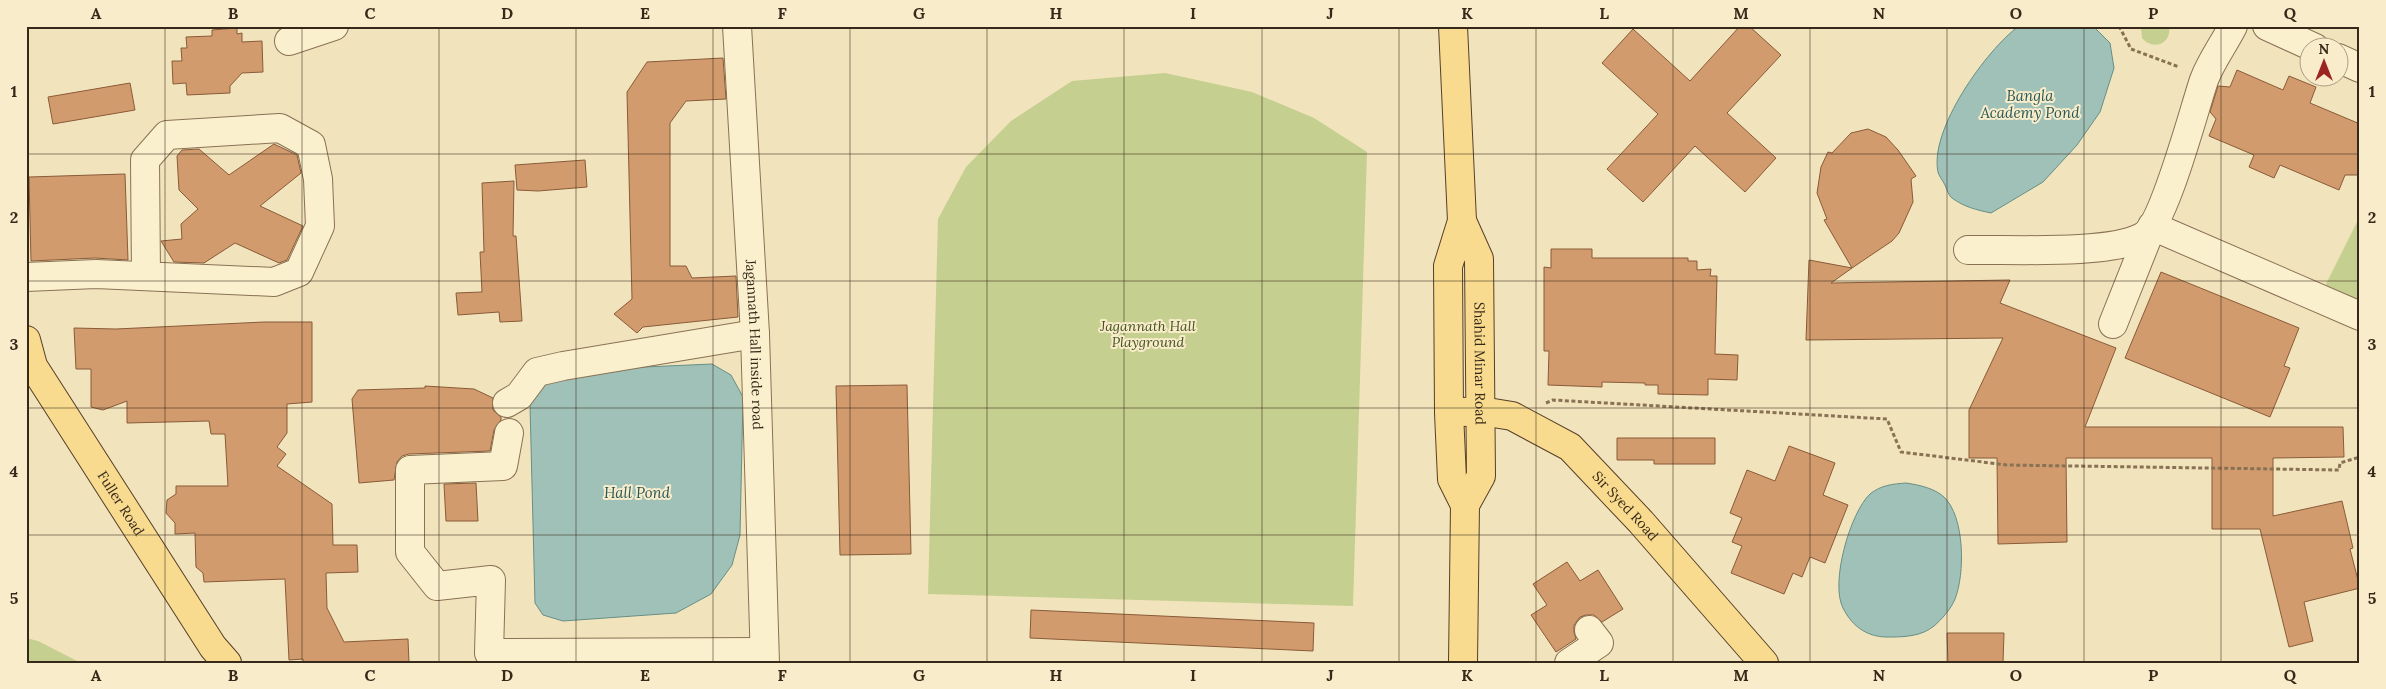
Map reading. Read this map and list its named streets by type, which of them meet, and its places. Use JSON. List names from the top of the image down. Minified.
{"streets":{"main road":["Shahid Minar Road","Fuller Road","Sir Syed Road"],"lane":["Jagannath Hall inside road"]},"crossings":[["Shahid Minar Road","Sir Syed Road"]],"water":["Bangla Academy Pond","Hall Pond"],"parks":["Jagannath Hall Playground"],"north":"top","grid":{"columns":["A","B","C","D","E","F","G","H","I","J","K","L","M","N","O","P","Q"],"rows":["1","2","3","4","5"]}}
